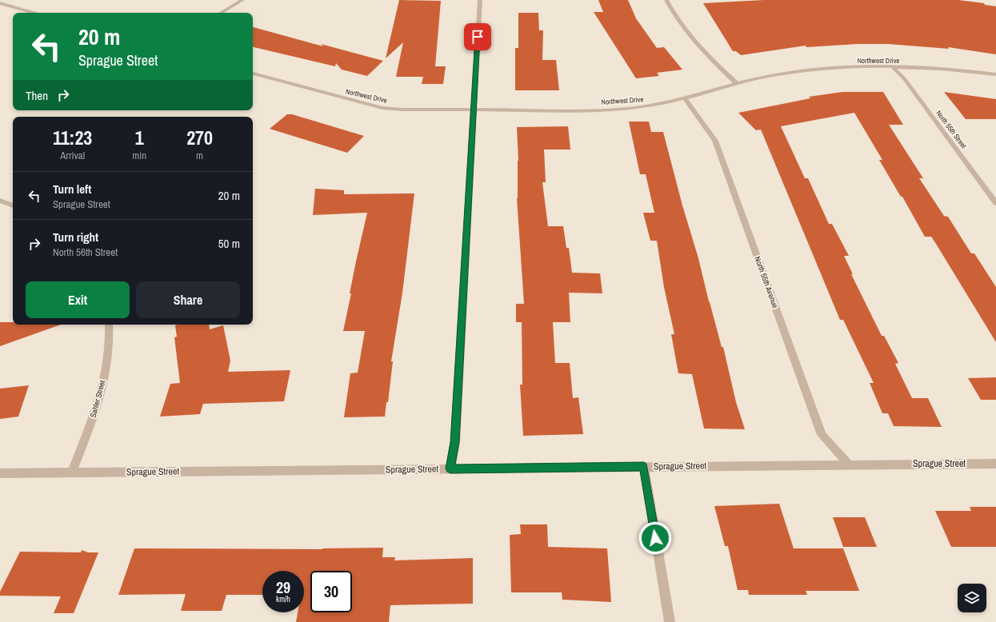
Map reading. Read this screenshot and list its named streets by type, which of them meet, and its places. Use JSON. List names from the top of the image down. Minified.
{"streets":{"street":["Northwest Drive","North 55th Street","North 55th Avenue","Sahler Street","Sprague Street"]},"crossings":[["Northwest Drive","North 55th Street"],["Northwest Drive","North 55th Avenue"],["North 55th Avenue","Sprague Street"],["Sahler Street","Sprague Street"]],"page":{"turn":["20 m","Sprague Street"],"then":"Then","eta":["11:23","Arrival","1","min","270","m"],"list":[{"name":"Turn left","note":"Sprague Street","value":"20 m"},{"name":"Turn right","note":"North 56th Street","value":"50 m"}],"buttons":["Exit","Share"],"speed":"29 km/h","limit":"30"}}
